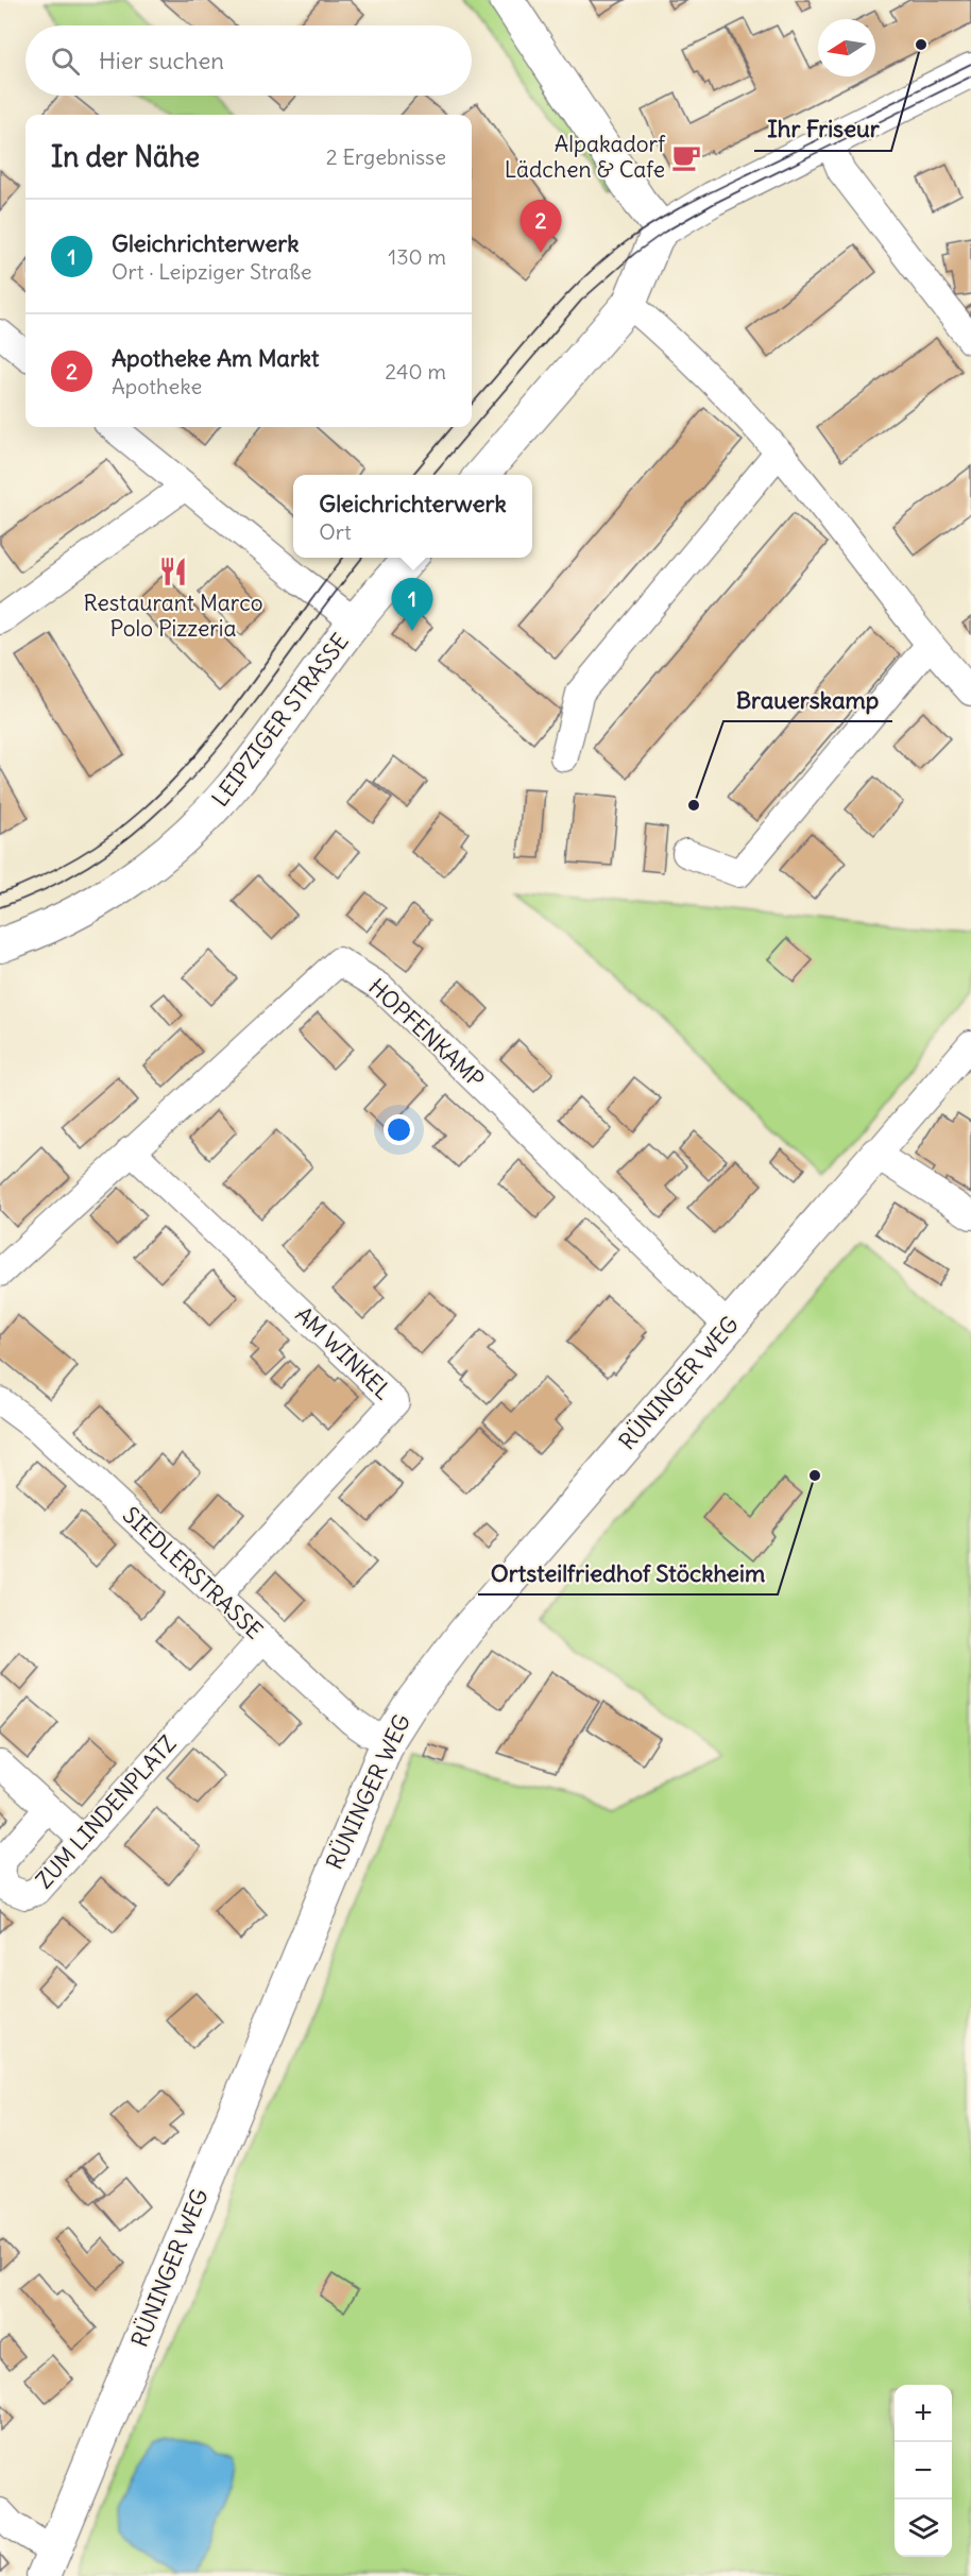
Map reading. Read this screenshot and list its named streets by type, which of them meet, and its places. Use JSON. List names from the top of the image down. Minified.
{"streets":{"street":["LEIPZIGER STRASSE","HOPFENKAMP","AM WINKEL","RÜNINGER WEG","SIEDLERSTRASSE","ZUM LINDENPLATZ"]},"crossings":[["HOPFENKAMP","AM WINKEL"],["HOPFENKAMP","RÜNINGER WEG"],["AM WINKEL","SIEDLERSTRASSE"],["RÜNINGER WEG","SIEDLERSTRASSE"],["SIEDLERSTRASSE","ZUM LINDENPLATZ"]],"places":{"other":["Ihr Friseur","Brauerskamp","Ortsteilfriedhof Stöckheim"],"cafe":["Alpakadorf Lädchen & Cafe"],"restaurant":["Restaurant Marco Polo Pizzeria"]},"north":"left","page":{"search":"Hier suchen","heading":["In der Nähe","2 Ergebnisse"],"list":[{"mark":"1","name":"Gleichrichterwerk","note":"Ort · Leipziger Straße","value":"130 m"},{"mark":"2","name":"Apotheke Am Markt","note":"Apotheke","value":"240 m"}],"pins":["2","1"],"popup":["Gleichrichterwerk","Ort"],"map_buttons":["+","−"]}}
